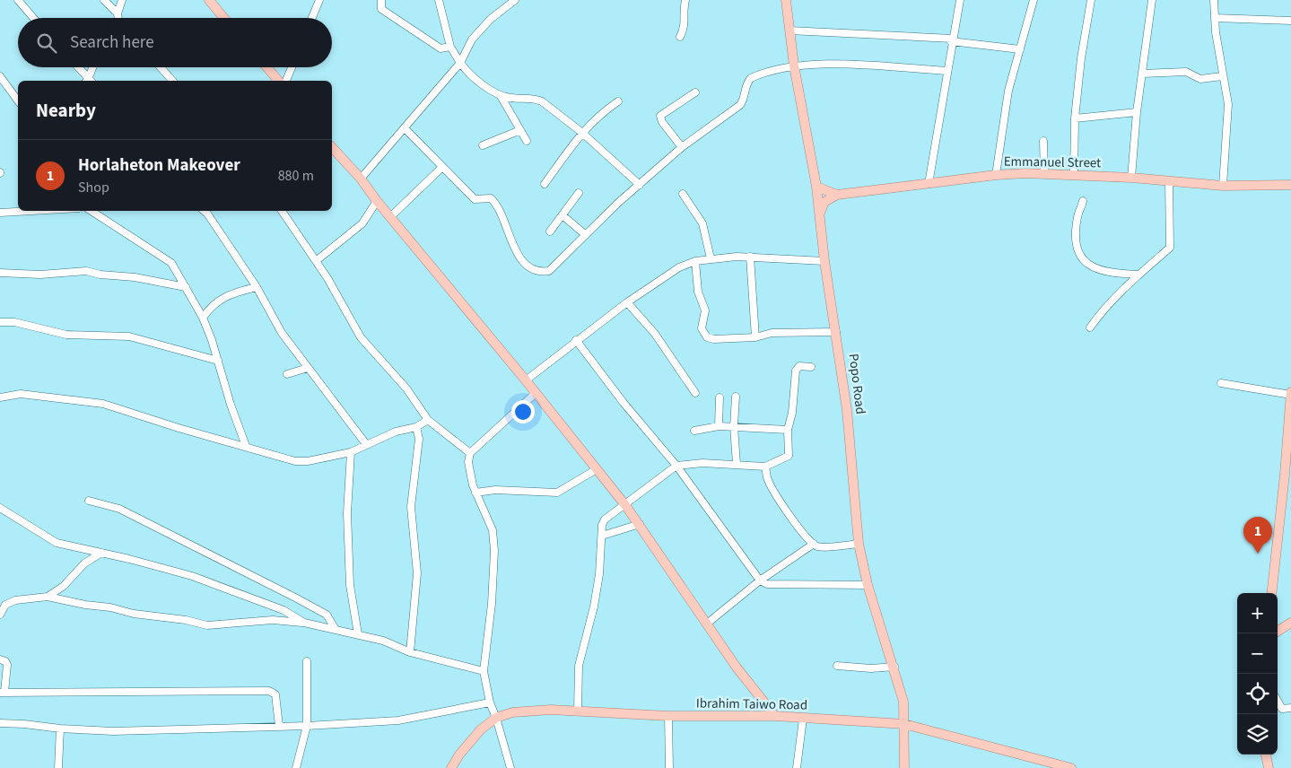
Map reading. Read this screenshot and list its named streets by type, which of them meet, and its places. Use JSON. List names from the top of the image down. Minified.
{"streets":{"main road":["Emmanuel Street","Popo Road","Ibrahim Taiwo Road"]},"crossings":[["Emmanuel Street","Popo Road"],["Popo Road","Ibrahim Taiwo Road"]],"page":{"search":"Search here","heading":"Nearby","list":[{"mark":"1","name":"Horlaheton Makeover","note":"Shop","value":"880 m"}],"pins":"1","map_buttons":["+","−"]}}
